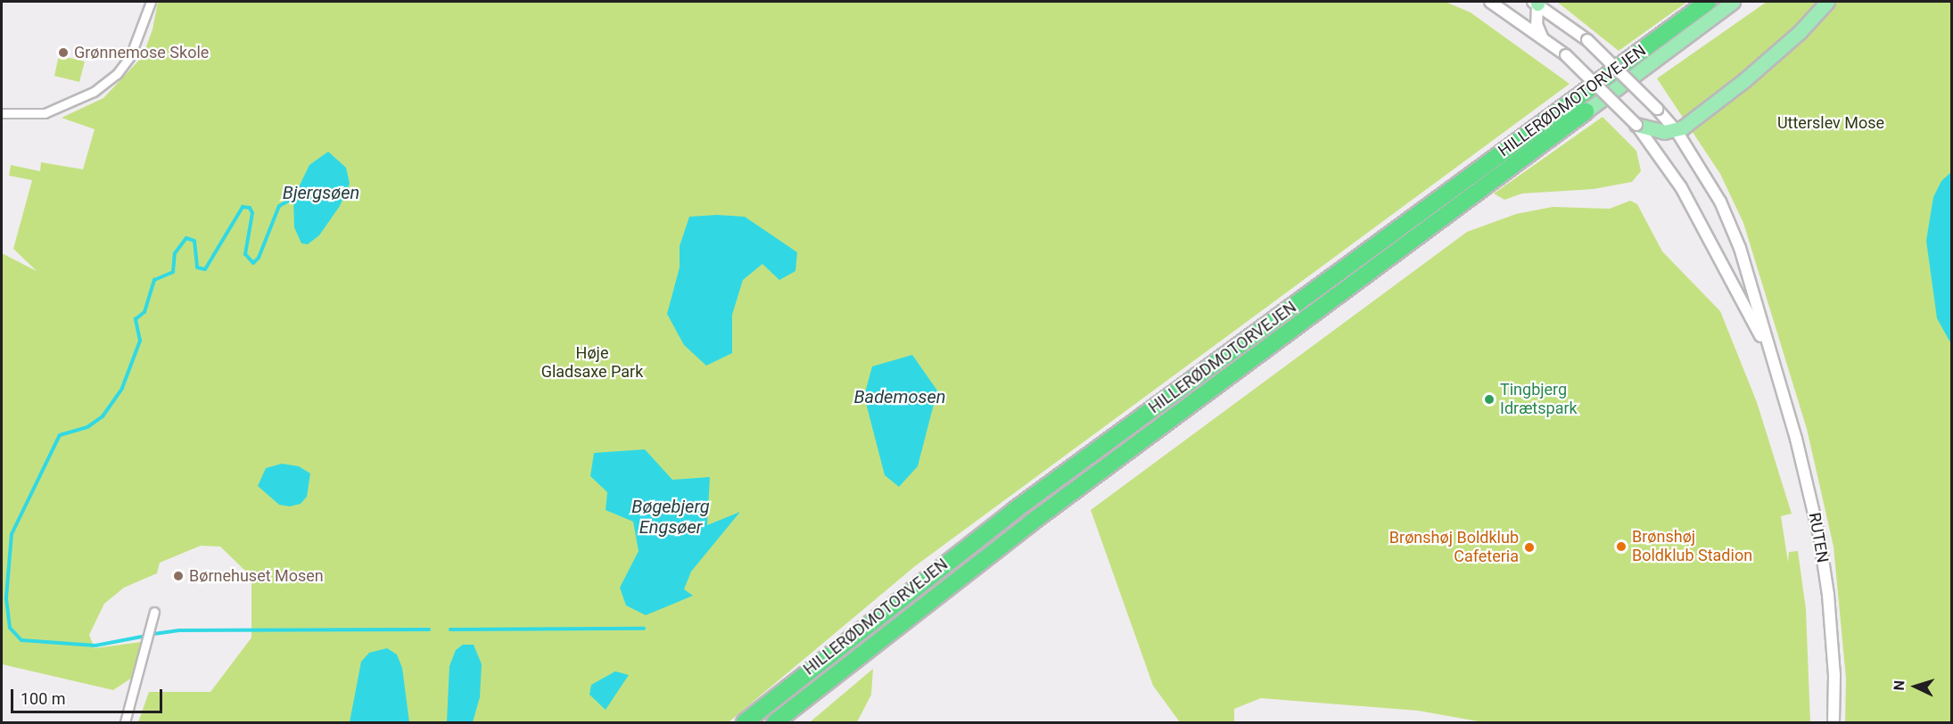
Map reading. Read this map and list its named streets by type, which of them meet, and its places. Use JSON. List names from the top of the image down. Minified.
{"streets":{"highway":["HILLERØDMOTORVEJEN"],"street":["RUTEN"]},"water":["Bjergsøen","Bademosen","Bøgebjerg Engsøer"],"parks":["Utterslev Mose","Høje Gladsaxe Park"],"places":["Grønnemose Skole","Tingbjerg Idrætspark","Brønshøj Boldklub Stadion","Brønshøj Boldklub Cafeteria","Børnehuset Mosen"],"scale_bar":"100 m","north":"left"}
